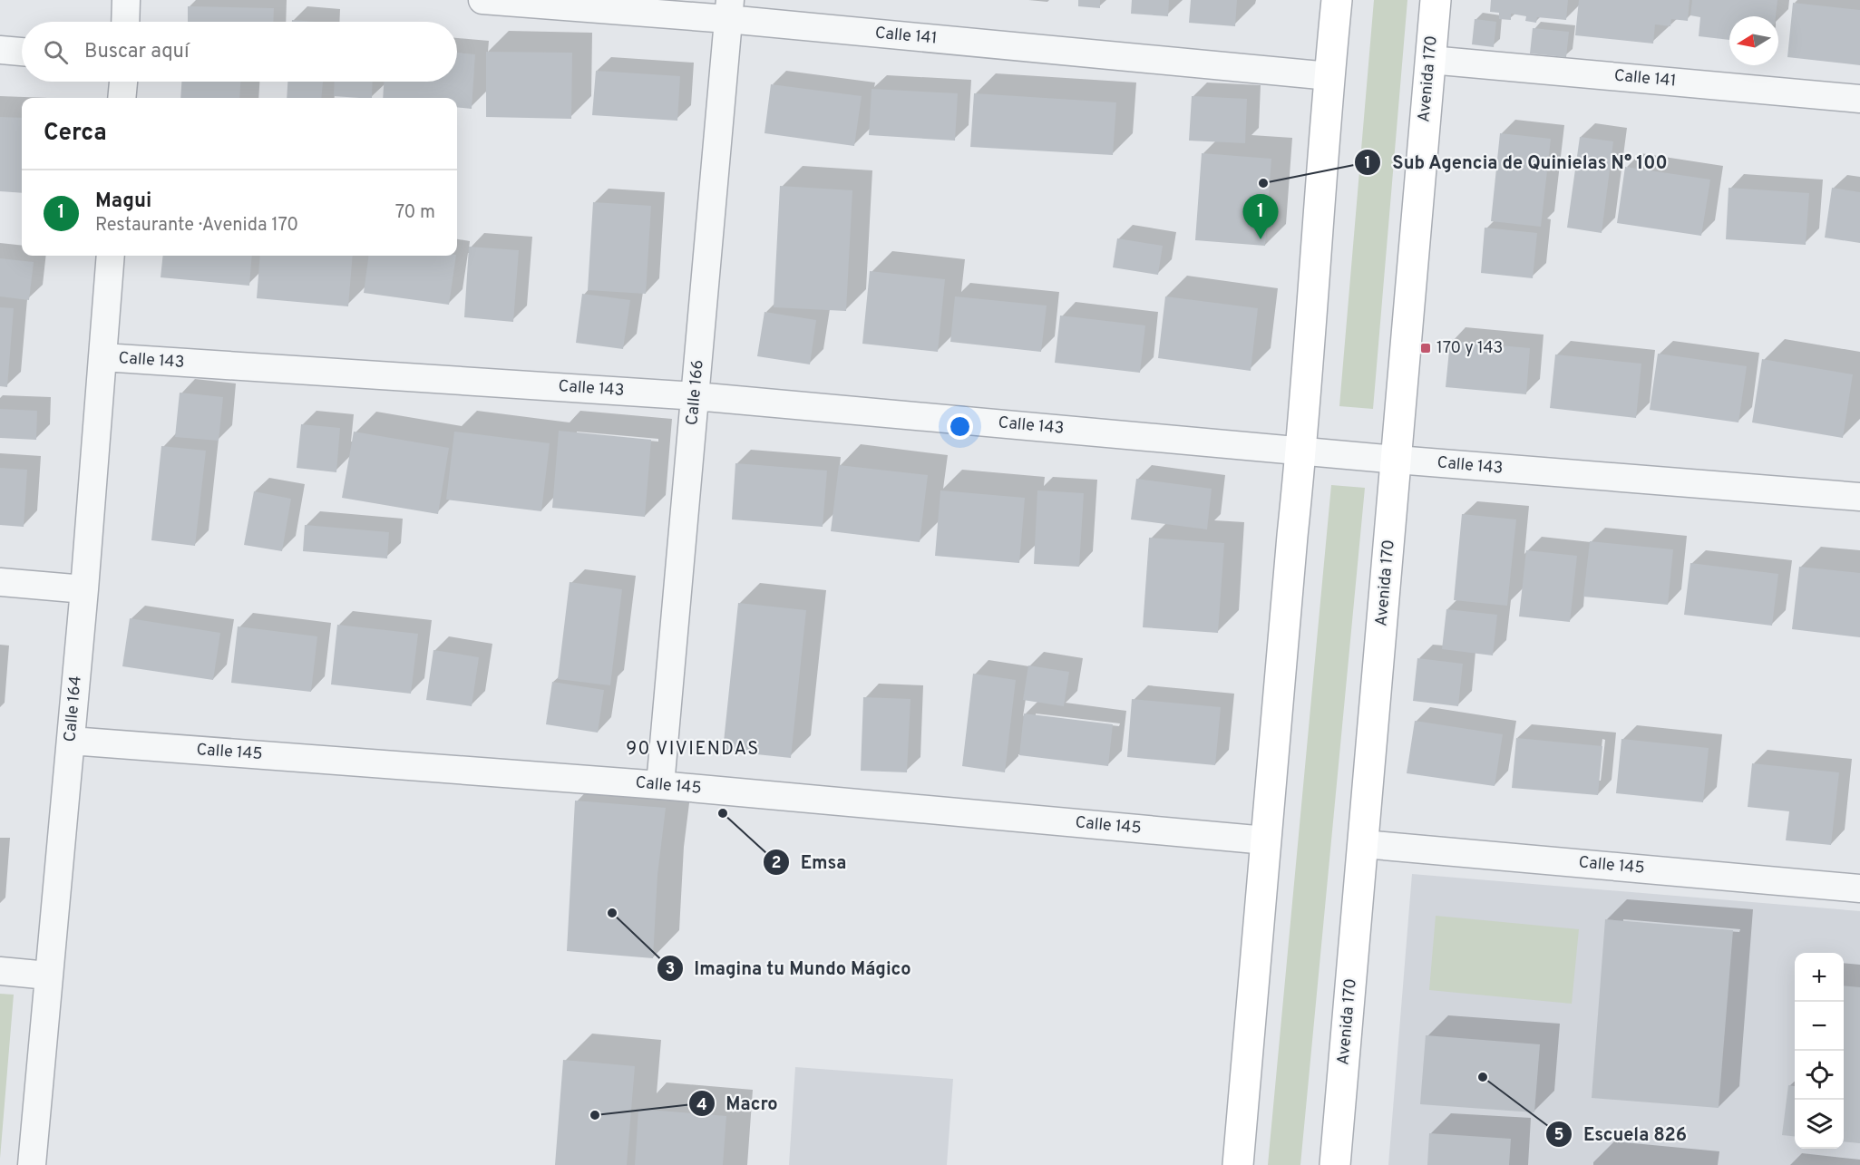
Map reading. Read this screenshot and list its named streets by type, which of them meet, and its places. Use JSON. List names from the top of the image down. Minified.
{"streets":{"main road":["Avenida 170"],"street":["Calle 141","Calle 143","Calle 166","Calle 164","Calle 145"]},"crossings":[["Calle 141","Avenida 170"],["Calle 141","Calle 166"],["Avenida 170","Calle 143"],["Avenida 170","Calle 145"],["Calle 143","Calle 166"],["Calle 143","Calle 164"],["Calle 166","Calle 145"],["Calle 164","Calle 145"]],"districts":["90 VIVIENDAS"],"places":{"other":["Sub Agencia de Quinielas N° 100","Emsa","Imagina tu Mundo Mágico","Escuela 826","Macro"],"transit":["170 y 143"]},"north":"left","page":{"search":"Buscar aquí","heading":"Cerca","list":[{"mark":"1","name":"Magui","note":"Restaurante · Avenida 170","value":"70 m"}],"pins":"1","map_buttons":["+","−"]}}
